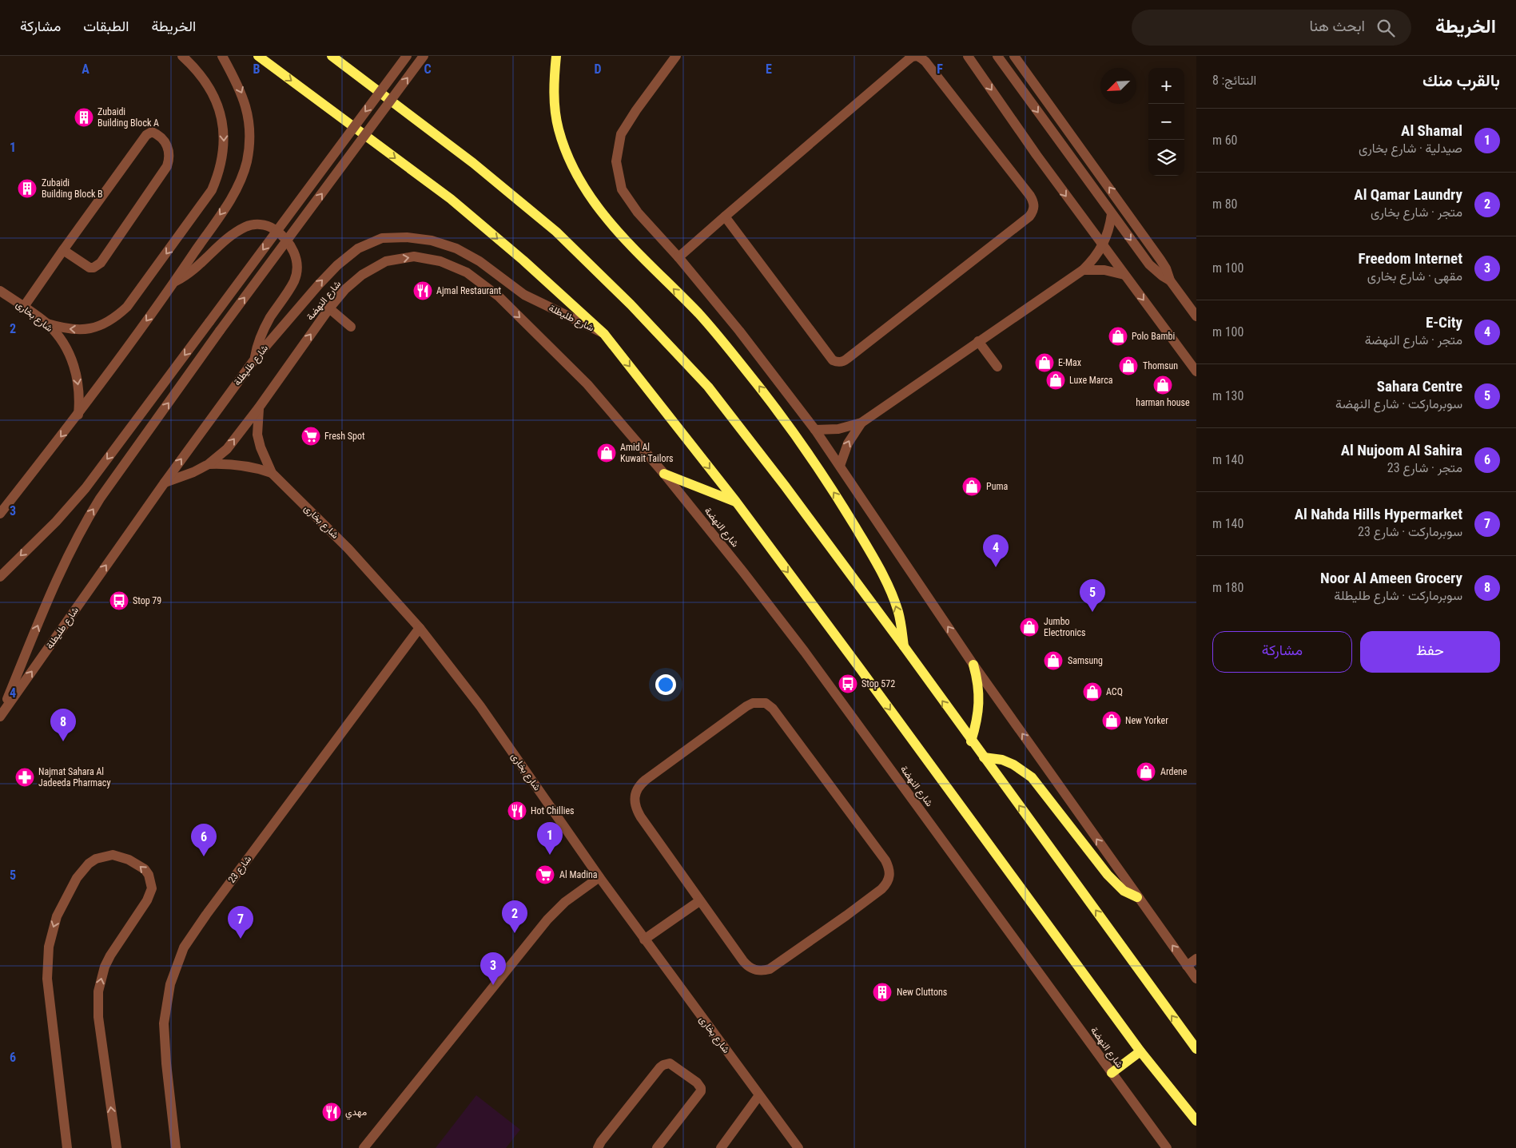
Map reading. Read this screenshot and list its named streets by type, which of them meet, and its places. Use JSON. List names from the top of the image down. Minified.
{"streets":{"street":["شارع النهضة","شارع بخارى","شارع طليطلة","شارع 23"]},"crossings":[["شارع النهضة","شارع بخارى"],["شارع النهضة","شارع طليطلة"],["شارع بخارى","شارع 23"]],"places":{"building":["Zubaidi Building Block A","Zubaidi Building Block B","New Cluttons"],"restaurant":["Ajmal Restaurant","Hot Chillies","مهدي"],"shop":["Polo Bambi","E-Max","Thomsun","Luxe Marca","harman house","Amid Al Kuwait Tailors","Puma","Jumbo Electronics","Samsung","ACQ","New Yorker","Ardene"],"supermarket":["Fresh Spot","Al Madina"],"bus stop":["Stop 79","Stop 572"],"pharmacy":["Najmat Sahara Al Jadeeda Pharmacy"]},"north":"bottom left","page":{"header":"الخريطة","search":"ابحث هنا","nav":["الخريطة","الطبقات","مشاركة"],"heading":["بالقرب منك","النتائج: 8"],"map_buttons":["+","−"],"list":[{"mark":"1","name":"Al Shamal","note":"صيدلية · شارع بخارى","value":"60 m"},{"mark":"2","name":"Al Qamar Laundry","note":"متجر · شارع بخارى","value":"80 m"},{"mark":"3","name":"Freedom Internet","note":"مقهى · شارع بخارى","value":"100 m"},{"mark":"4","name":"E-City","note":"متجر · شارع النهضة","value":"100 m"},{"mark":"5","name":"Sahara Centre","note":"سوبرماركت · شارع النهضة","value":"130 m"},{"mark":"6","name":"Al Nujoom Al Sahira","note":"متجر · شارع 23","value":"140 m"},{"mark":"7","name":"Al Nahda Hills Hypermarket","note":"سوبرماركت · شارع 23","value":"140 m"},{"mark":"8","name":"Noor Al Ameen Grocery","note":"سوبرماركت · شارع طليطلة","value":"180 m"}],"pins":["4","5","8","1","6","2","7","3"],"buttons":["حفظ","مشاركة"]},"grid":{"columns":["A","B","C","D","E","F"],"rows":["1","2","3","4","5","6"]}}
